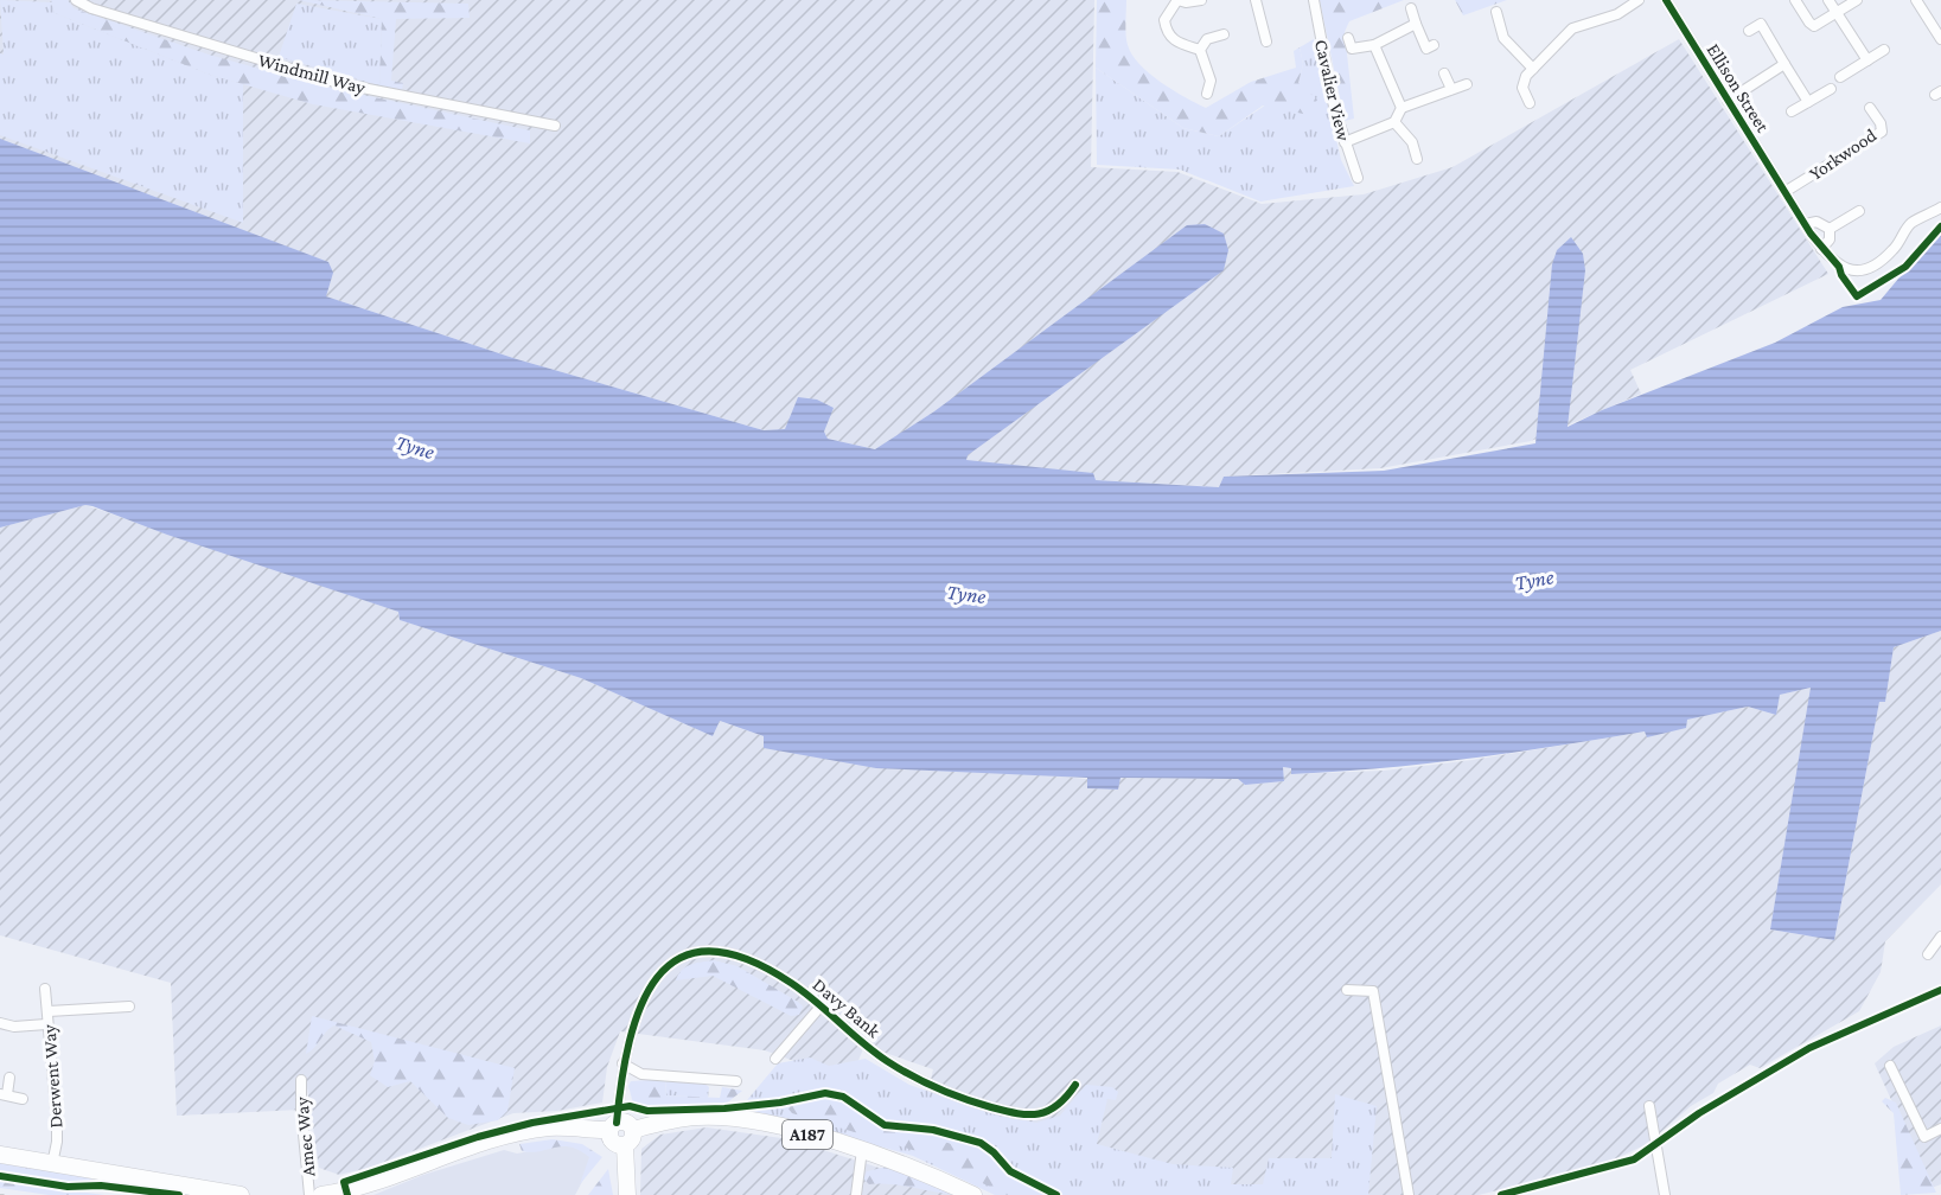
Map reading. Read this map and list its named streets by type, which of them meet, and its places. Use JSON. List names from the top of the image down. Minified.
{"streets":{"main road":["A187"],"street":["Windmill Way","Ellison Street","Cavalier View","Yorkwood","Davy Bank","Derwent Way","Amec Way"]},"crossings":[["Ellison Street","Yorkwood"]],"water":["Tyne"]}
